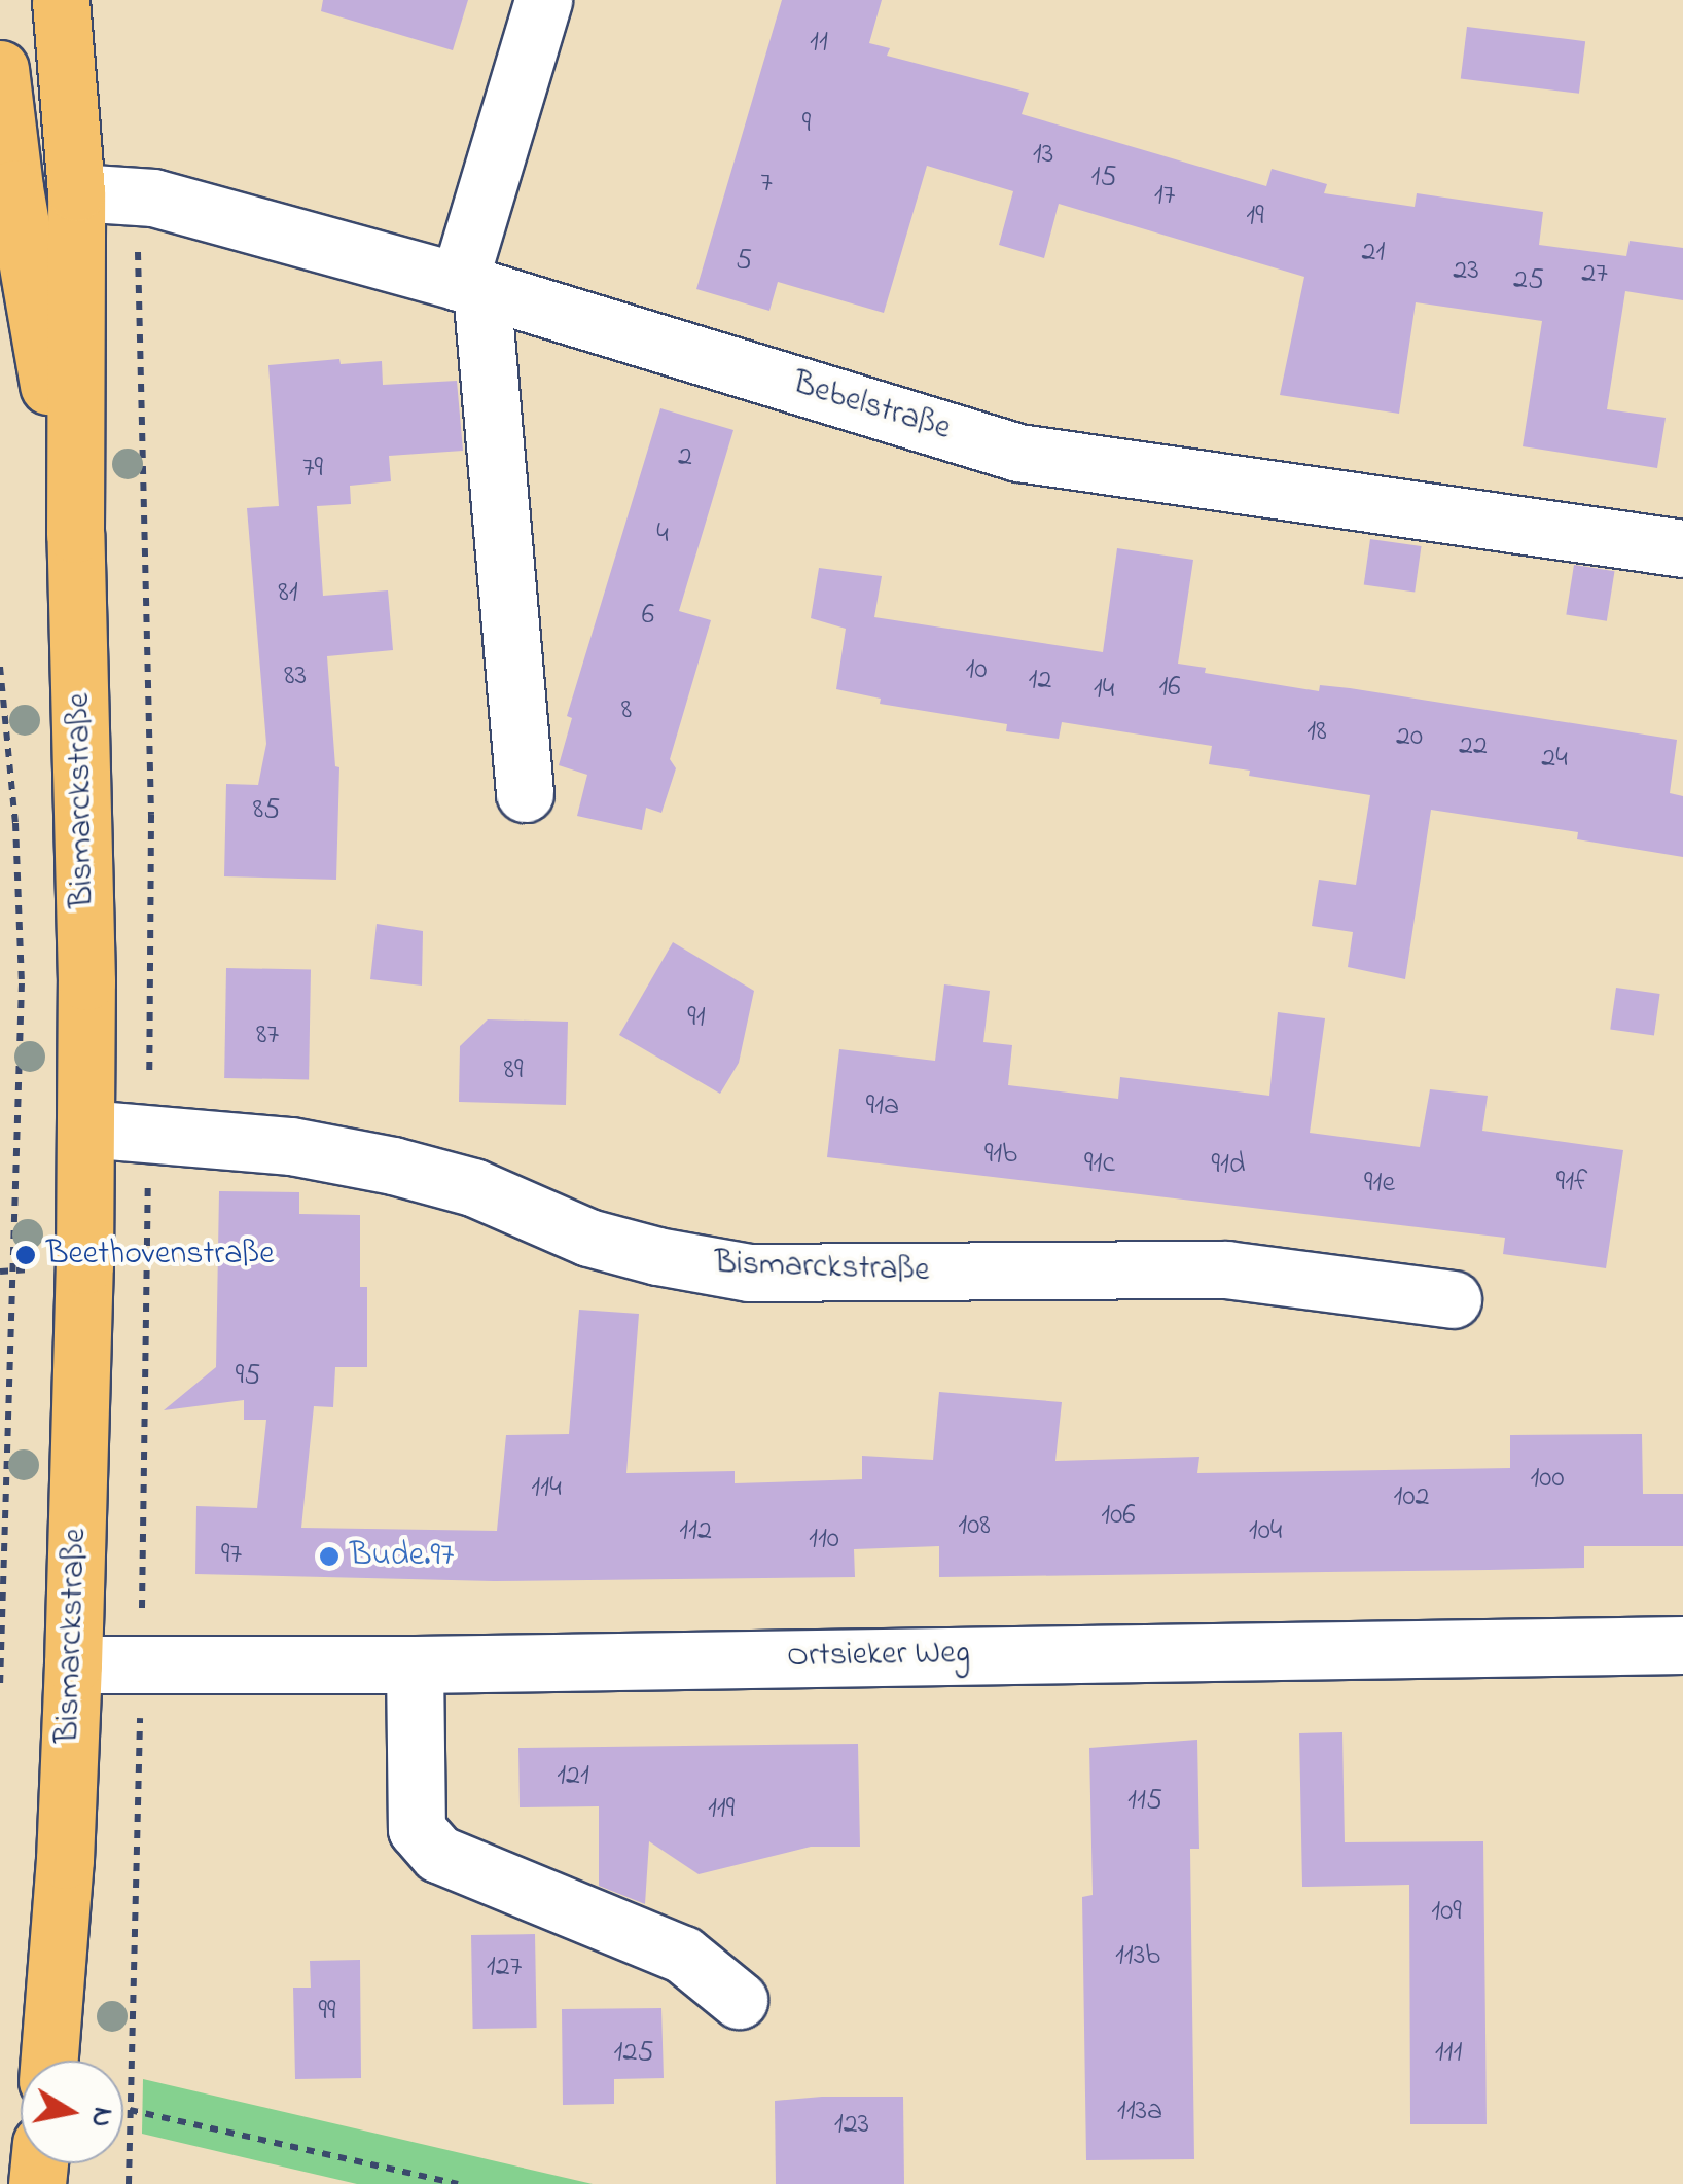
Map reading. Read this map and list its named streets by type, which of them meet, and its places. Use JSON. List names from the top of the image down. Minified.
{"streets":{"main road":["Bismarckstraße"],"street":["Bebelstraße","Ortsieker Weg"]},"crossings":[["Bebelstraße","Bismarckstraße"],["Bismarckstraße","Ortsieker Weg"]],"places":["Beethovenstraße","Bude.97"],"house_numbers":["11","9","13","15","7","17","19","21","5","23","27","25","2","79","4","81","6","10","83","12","16","14","8","18","20","22","24","85","91","87","89","91a","91b","91c","91d","91f","91e","95","100","114","102","106","108","112","104","110","97","121","115","119","109","113b","127","99","125","111","113a","123"],"north":"right"}
